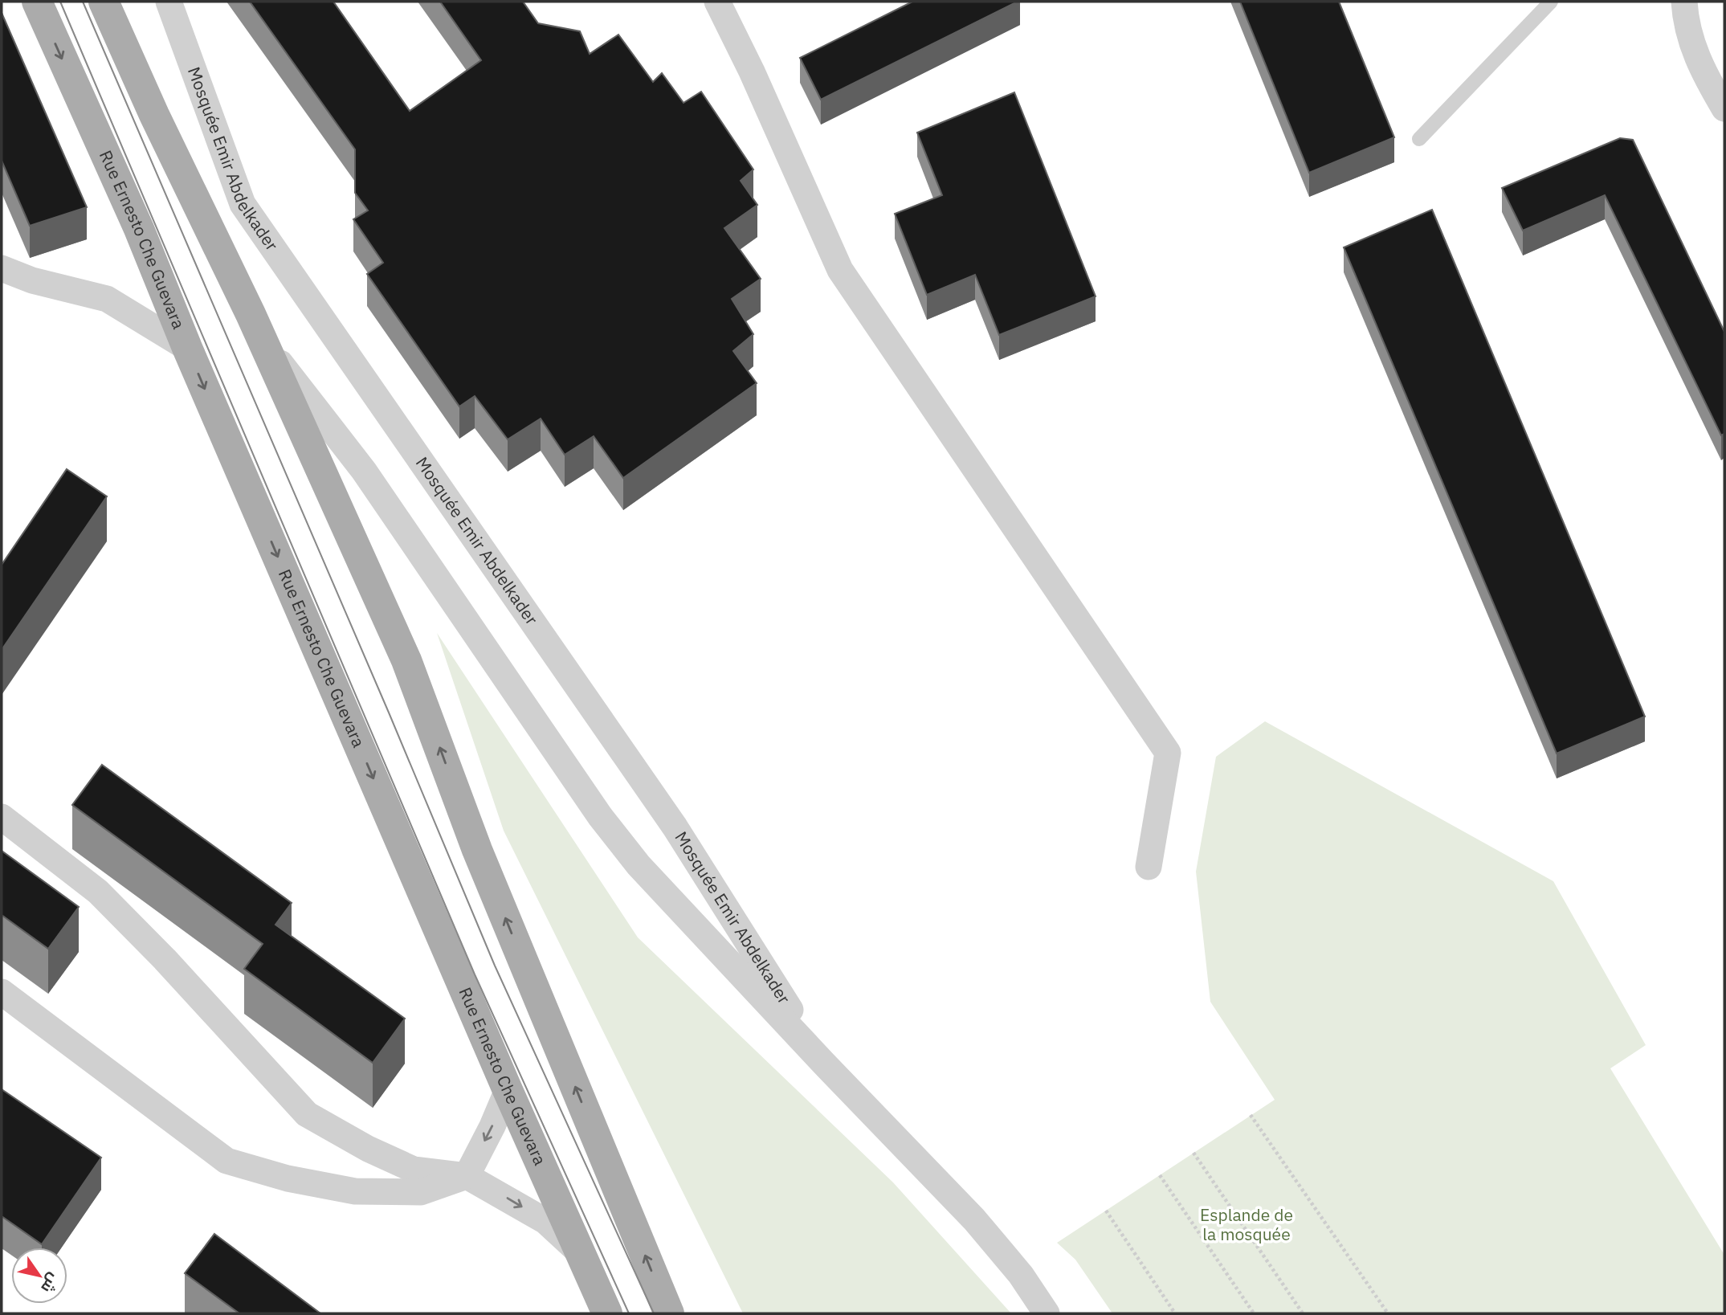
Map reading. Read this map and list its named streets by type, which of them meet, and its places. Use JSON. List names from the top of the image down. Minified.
{"streets":{"main road":["Rue Ernesto Che Guevara"],"street":["Mosquée Emir Abdelkader"]},"parks":["Esplande de la mosquée"],"north":"bottom right"}
